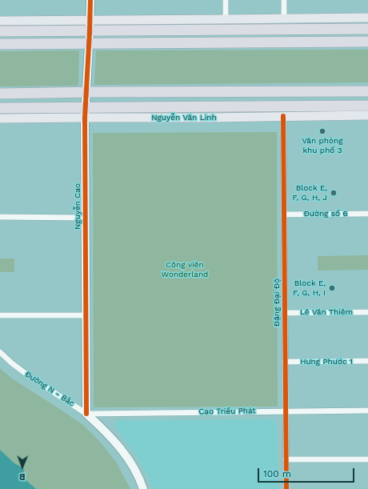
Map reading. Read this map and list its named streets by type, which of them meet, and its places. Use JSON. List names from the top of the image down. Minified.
{"streets":{"highway":["Nguyễn Văn Linh"],"street":["Nguyễn Cao","Đường số 6","Đặng Đại Độ","Lê Văn Thiêm","Hưng Phước 1","Đường N - Bắc","Cao Triều Phát"]},"crossings":[["Nguyễn Văn Linh","Nguyễn Cao"],["Nguyễn Văn Linh","Đặng Đại Độ"],["Nguyễn Cao","Đường N - Bắc"],["Nguyễn Cao","Cao Triều Phát"],["Đường số 6","Đặng Đại Độ"],["Đặng Đại Độ","Lê Văn Thiêm"],["Đặng Đại Độ","Hưng Phước 1"],["Đặng Đại Độ","Cao Triều Phát"],["Đường N - Bắc","Cao Triều Phát"]],"parks":["Công viên Wonderland"],"places":["Văn phòng khu phố 3","Block E, F, G, H, J","Block E, F, G, H, I"],"scale_bar":"100 m","north":"bottom"}
